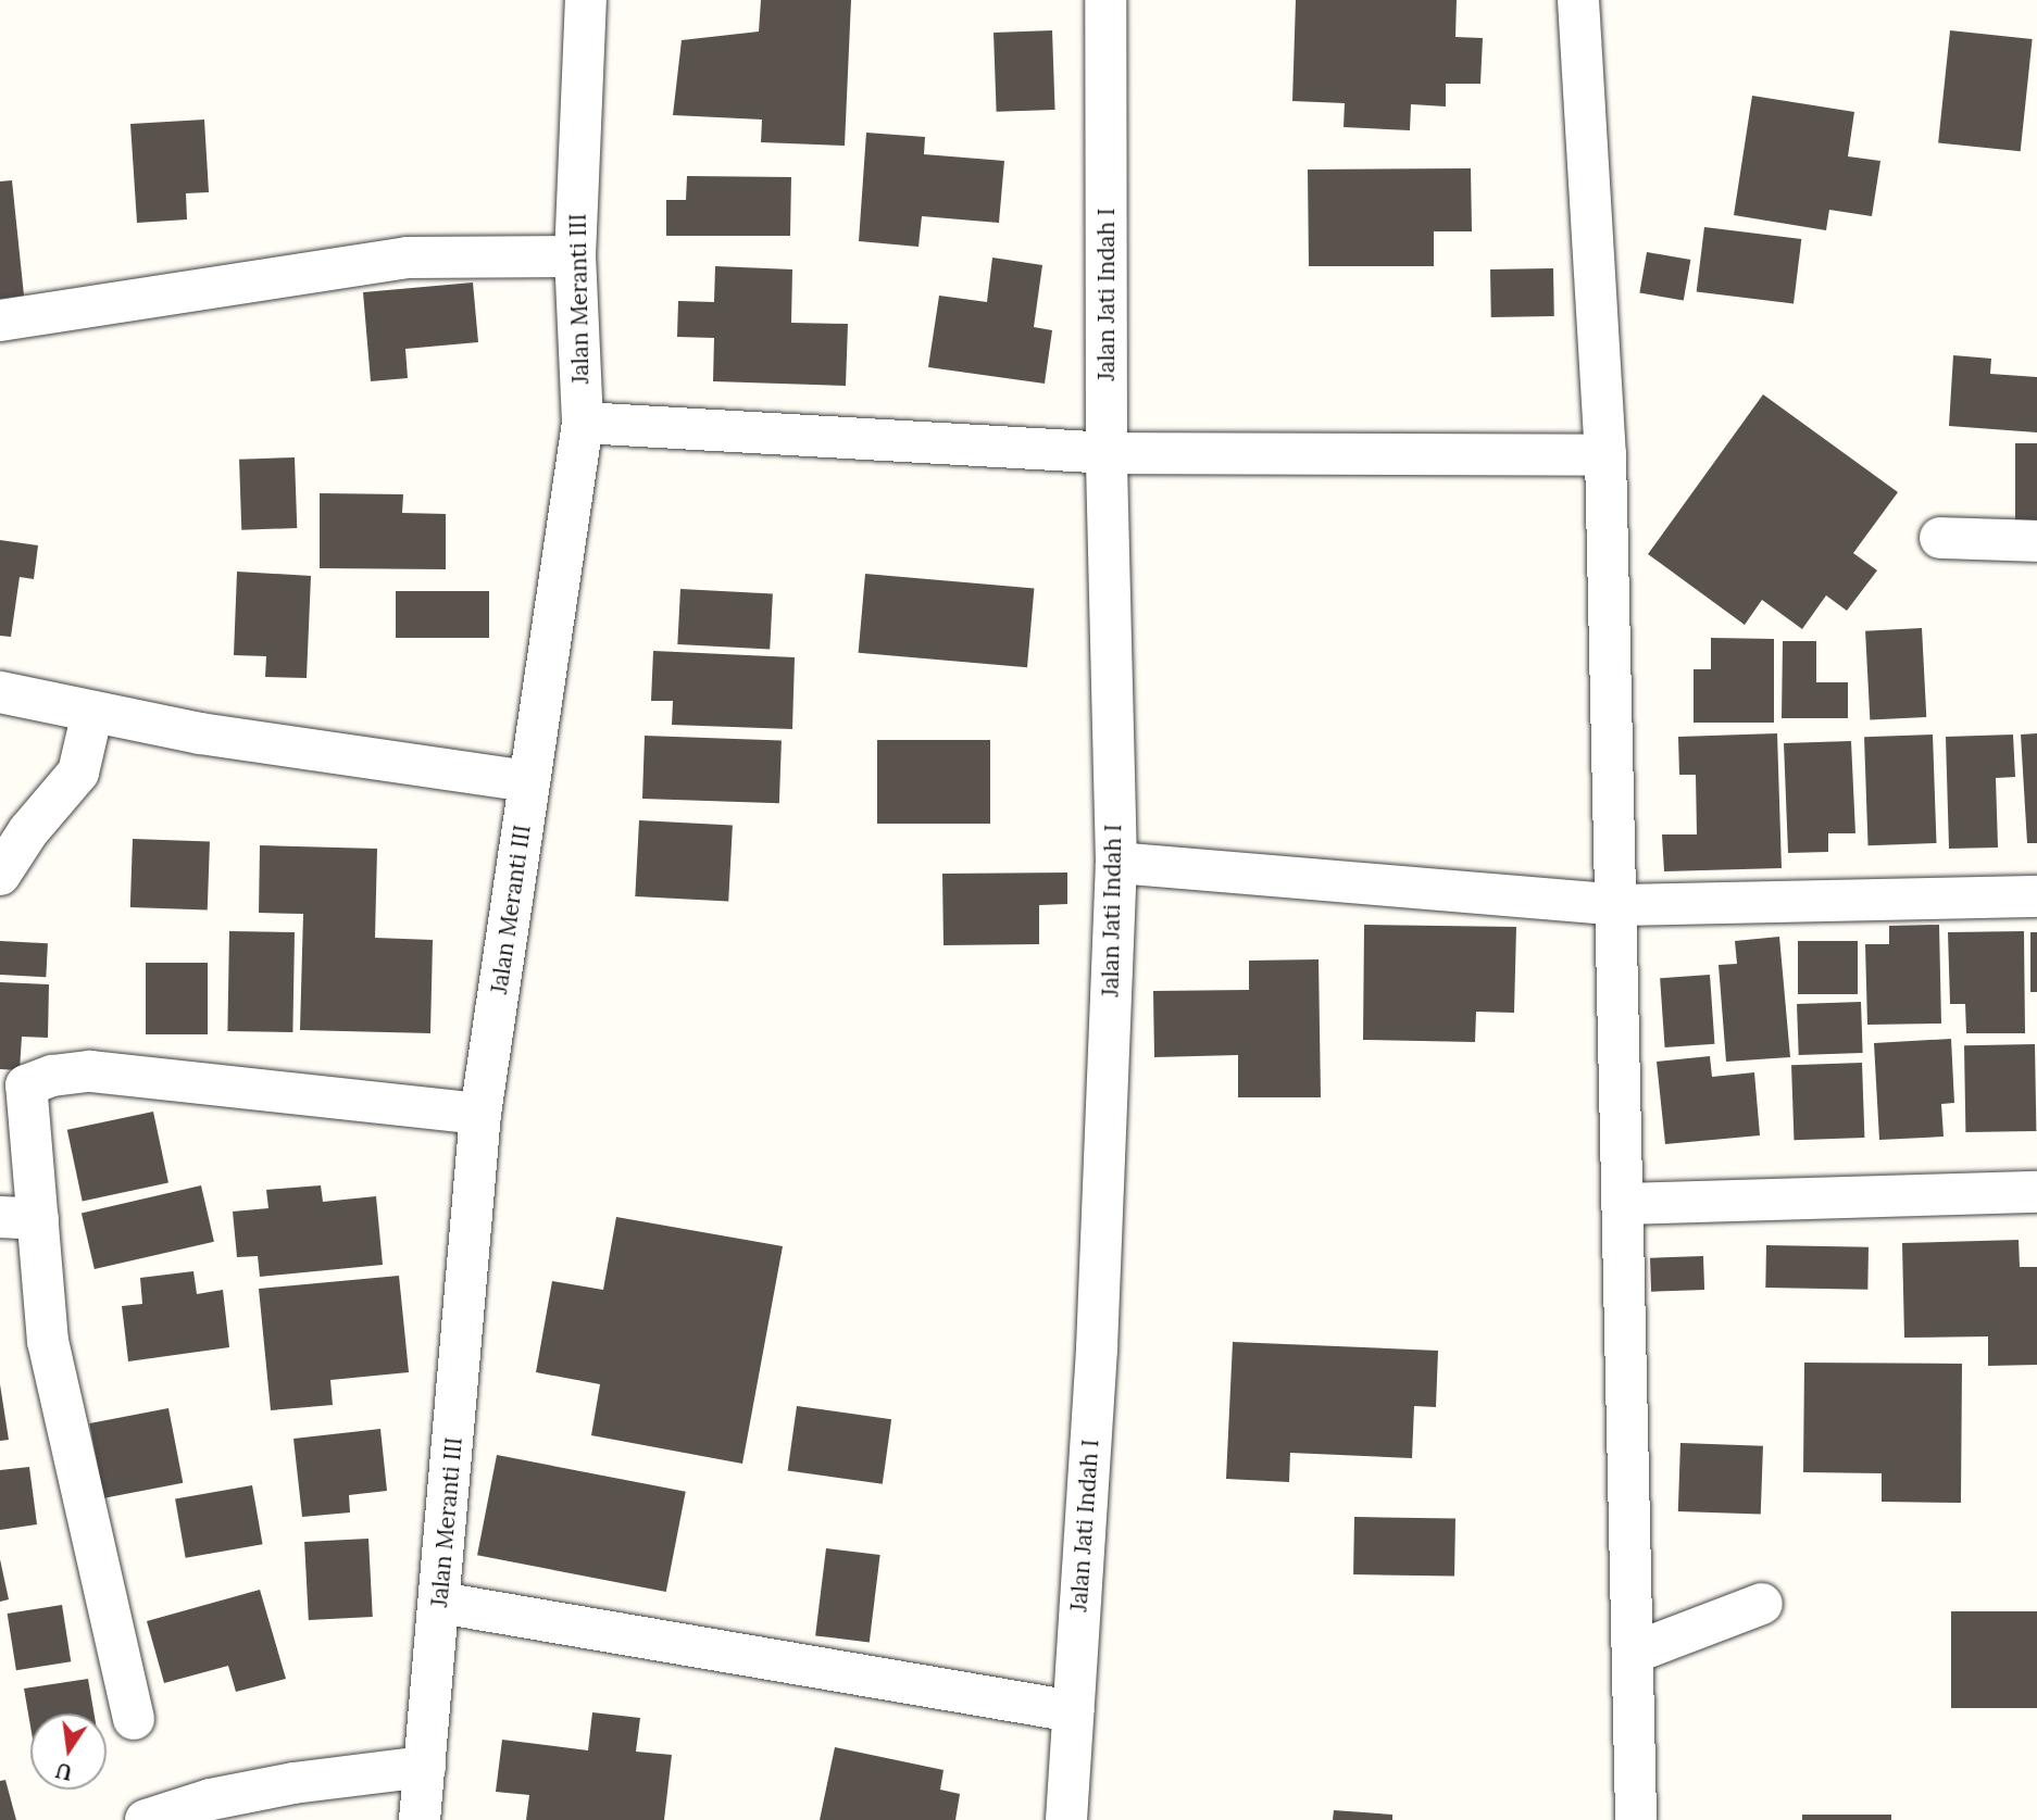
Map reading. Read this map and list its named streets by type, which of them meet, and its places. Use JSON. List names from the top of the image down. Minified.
{"streets":{"street":["Jalan Jati Indah I","Jalan Meranti III"]},"north":"bottom"}
